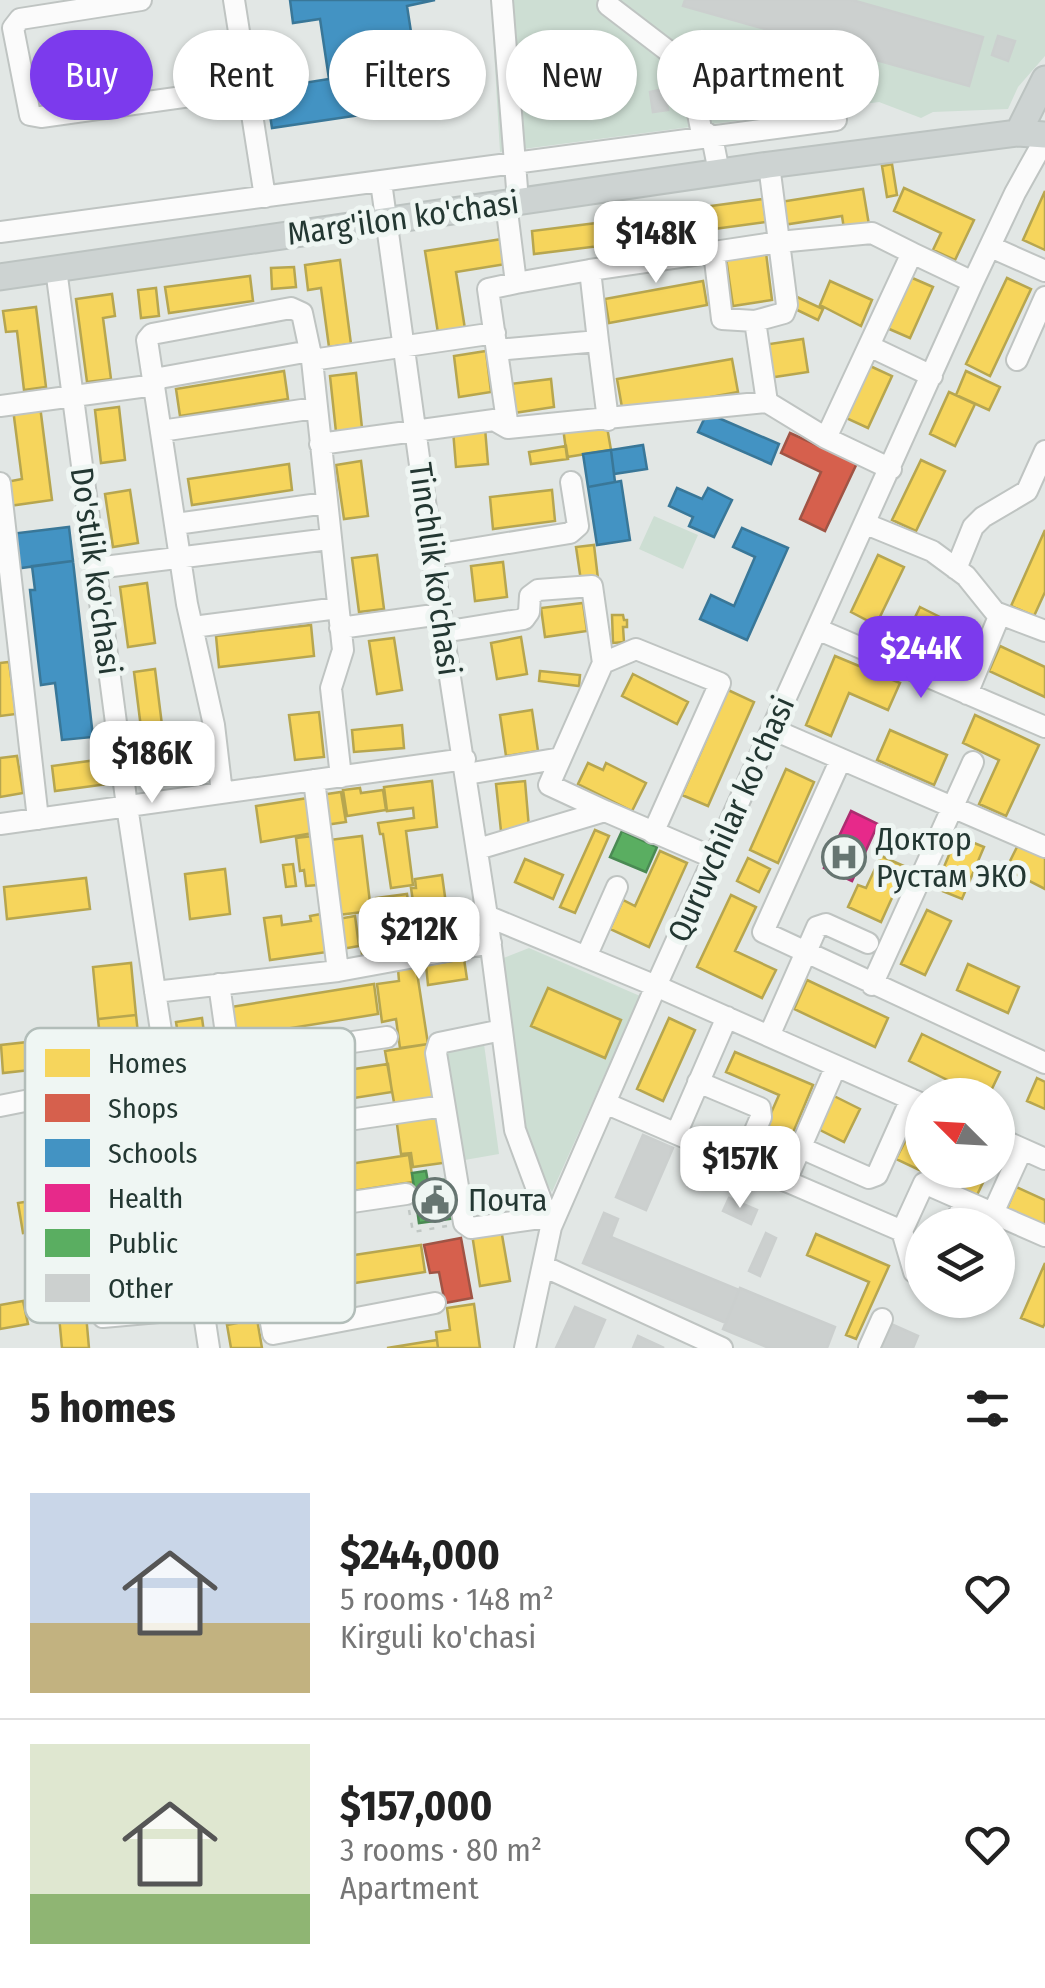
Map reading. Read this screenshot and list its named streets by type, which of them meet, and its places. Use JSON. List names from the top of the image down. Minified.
{"streets":{"main road":["Marg'ilon ko'chasi"],"street":["Tinchlik ko'chasi","Do'stlik ko'chasi","Quruvchilar ko'chasi"]},"crossings":[["Marg'ilon ko'chasi","Tinchlik ko'chasi"],["Marg'ilon ko'chasi","Do'stlik ko'chasi"],["Marg'ilon ko'chasi","Quruvchilar ko'chasi"],["Tinchlik ko'chasi","Quruvchilar ko'chasi"]],"places":{"hospital":["Доктор Рустам ЭКО"],"public building":["Почта"]},"legend":["Homes","Shops","Schools","Health","Public","Other"],"north":"top left","page":{"chip":["Buy","Rent","Filters","New","Apartment"],"price":["$148K","$244K","$186K","$212K","$157K"],"heading":"5 homes","list":[{"name":"$244,000","note":"5 rooms · 148 m² · Kirguli ko'chasi"},{"name":"$157,000","note":"3 rooms · 80 m² · Apartment"}]}}
